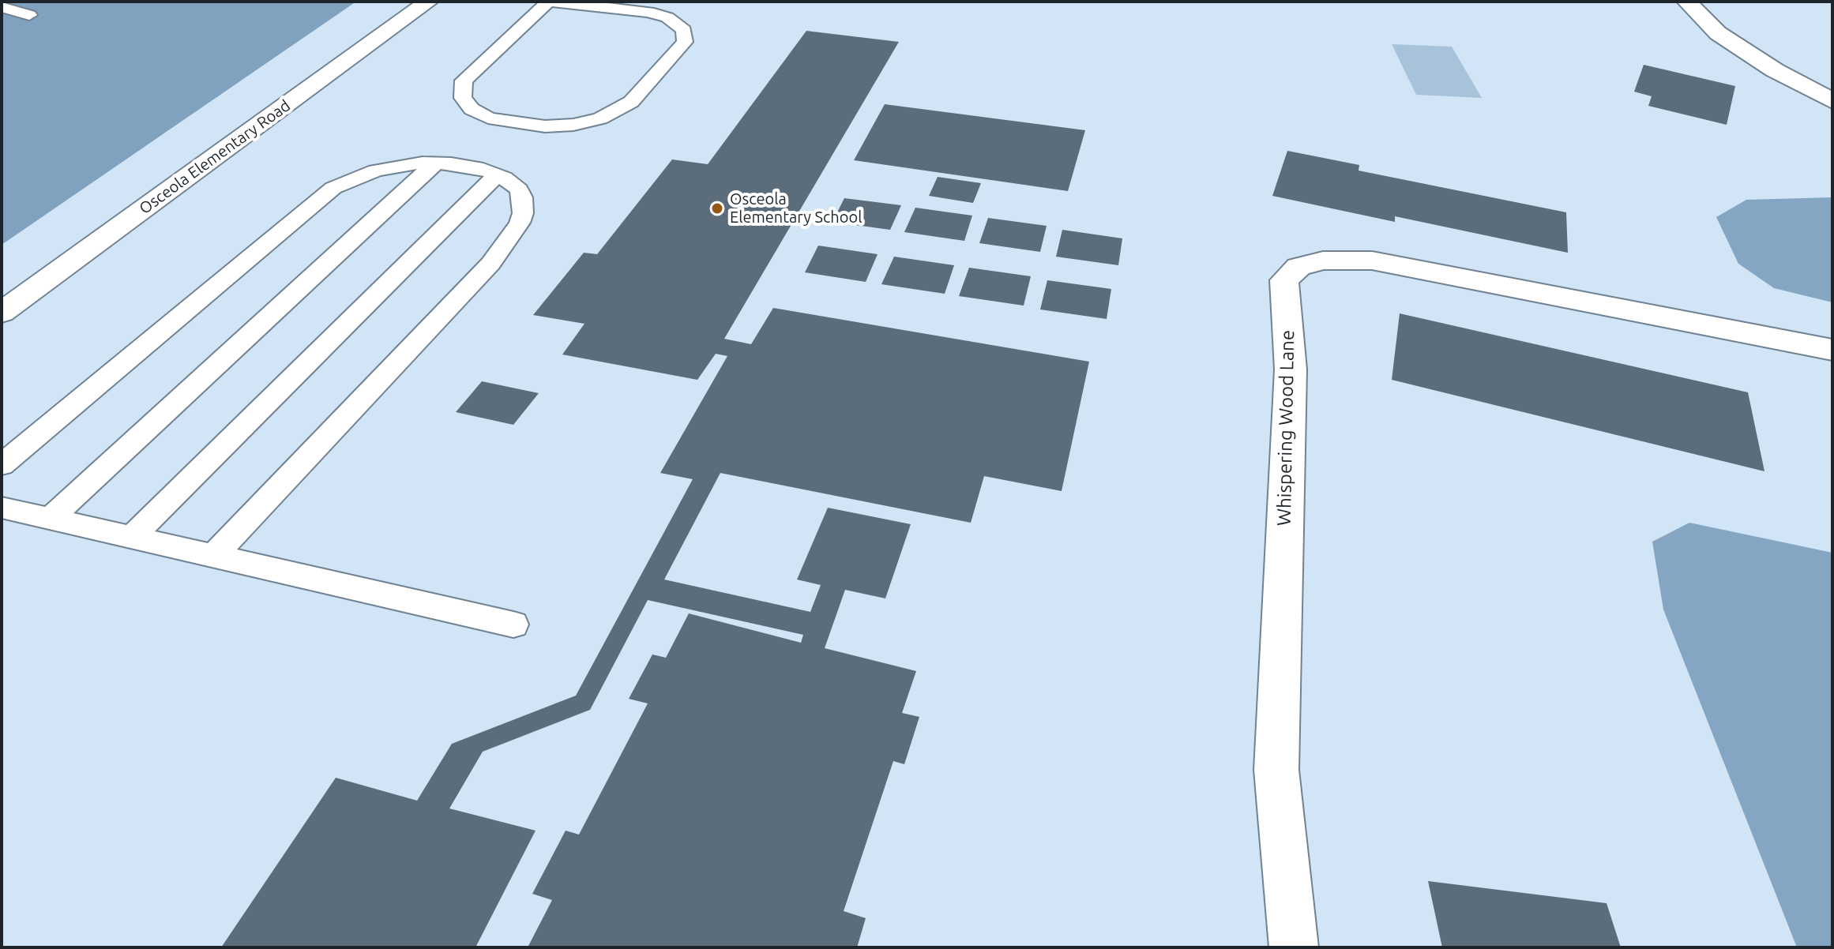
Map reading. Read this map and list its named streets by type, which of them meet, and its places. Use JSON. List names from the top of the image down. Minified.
{"streets":{"street":["Osceola Elementary Road","Whispering Wood Lane"]},"places":["Osceola Elementary School"]}
